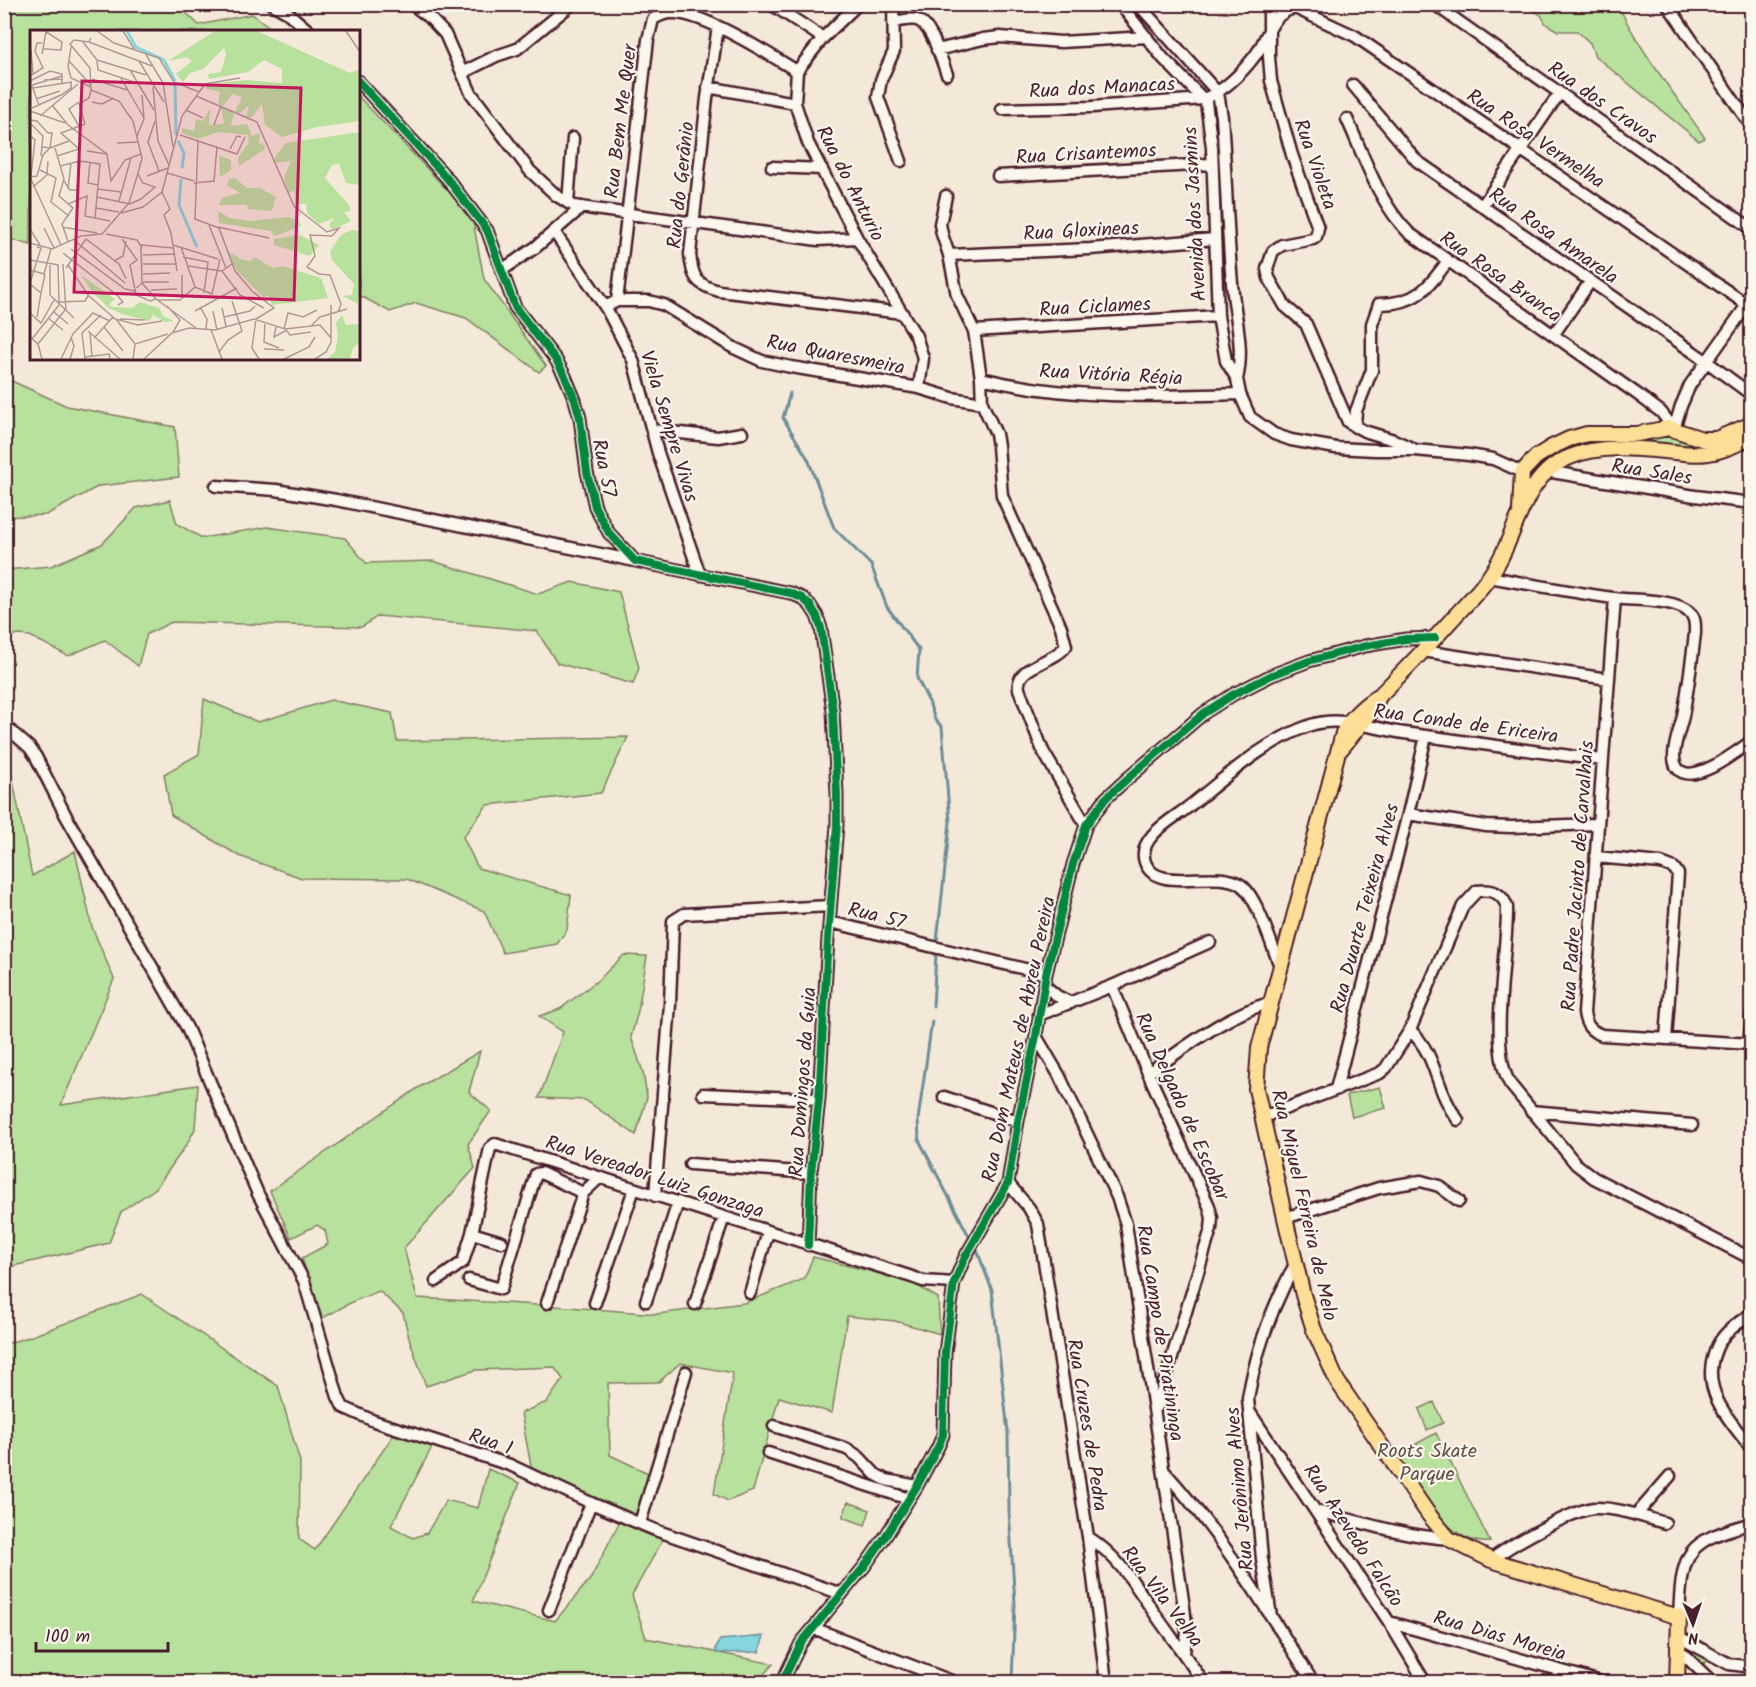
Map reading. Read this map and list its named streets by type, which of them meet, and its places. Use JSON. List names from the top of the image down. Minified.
{"streets":{"main road":["Rua Miguel Ferreira de Melo"],"street":["Rua dos Manacas","Rua dos Cravos","Rua Bem Me Quer","Rua Rosa Vermelha","Rua Crisantemos","Rua Violeta","Rua do Anturio","Rua do Gerânio","Avenida dos Jasmins","Rua Gloxineas","Rua Rosa Amarela","Rua Rosa Branca","Rua Ciclames","Rua Quaresmeira","Rua Vitória Régia","Viela Sempre Vivas","Rua 57","Rua Sales","Rua Conde de Ericeira","Rua Padre Jacinto de Carvalhais","Rua Duarte Teixeira Alves","Rua Dom Mateus de Abreu Pereira","Rua Domingos da Guia","Rua Delgado de Escobar","Rua Vereador Luiz Gonzaga","Rua Campo de Piratininga","Rua Cruzes de Pedra","Rua 1","Rua Jerônimo Alves","Rua Azevedo Falcão","Rua Vila Velha","Rua Dias Moreia"]},"crossings":[["Rua dos Manacas","Avenida dos Jasmins"],["Rua Bem Me Quer","Rua do Anturio"],["Rua Bem Me Quer","Rua do Gerânio"],["Rua Bem Me Quer","Rua Quaresmeira"],["Rua Rosa Vermelha","Rua Violeta"],["Rua Crisantemos","Avenida dos Jasmins"],["Rua do Anturio","Rua do Gerânio"],["Rua do Anturio","Rua Quaresmeira"],["Avenida dos Jasmins","Rua Gloxineas"],["Avenida dos Jasmins","Rua Ciclames"],["Avenida dos Jasmins","Rua Vitória Régia"],["Viela Sempre Vivas","Rua 57"],["Rua 57","Rua Dom Mateus de Abreu Pereira"],["Rua 57","Rua Domingos da Guia"],["Rua Conde de Ericeira","Rua Padre Jacinto de Carvalhais"],["Rua Conde de Ericeira","Rua Duarte Teixeira Alves"],["Rua Conde de Ericeira","Rua Miguel Ferreira de Melo"],["Rua Dom Mateus de Abreu Pereira","Rua Vereador Luiz Gonzaga"],["Rua Dom Mateus de Abreu Pereira","Rua Miguel Ferreira de Melo"],["Rua Dom Mateus de Abreu Pereira","Rua Campo de Piratininga"],["Rua Dom Mateus de Abreu Pereira","Rua Cruzes de Pedra"],["Rua Dom Mateus de Abreu Pereira","Rua 1"],["Rua Domingos da Guia","Rua Vereador Luiz Gonzaga"],["Rua Delgado de Escobar","Rua Campo de Piratininga"],["Rua Miguel Ferreira de Melo","Rua Jerônimo Alves"],["Rua Campo de Piratininga","Rua Vila Velha"],["Rua Cruzes de Pedra","Rua Vila Velha"],["Rua Jerônimo Alves","Rua Azevedo Falcão"],["Rua Azevedo Falcão","Rua Dias Moreia"]],"parks":["Roots Skate Parque"],"scale_bar":"100 m","north":"bottom"}
